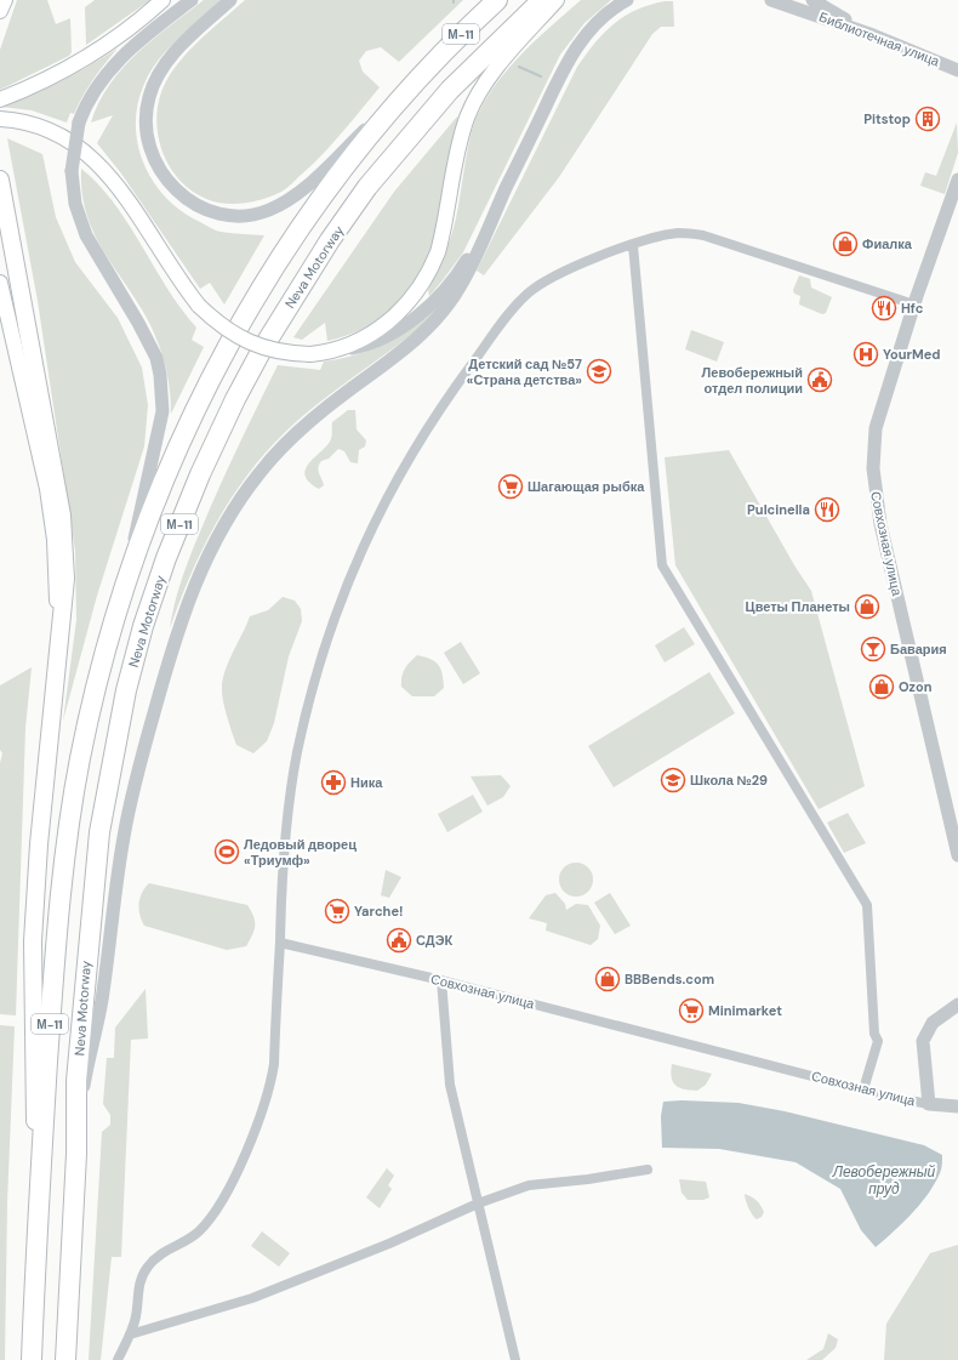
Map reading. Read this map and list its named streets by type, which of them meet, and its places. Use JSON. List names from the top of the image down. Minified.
{"streets":{"highway":["М-11","Neva Motorway"],"street":["Библиотечная улица","Совхозная улица"]},"water":["Левобережный пруд"],"places":{"building":["Pitstop"],"shop":["Фиалка","Цветы Планеты","Ozon","BBBends.com"],"restaurant":["Hfc","Pulcinella"],"hospital":["YourMed"],"school or university":["Детский сад №57 «Страна детства»","Школа №29"],"public building":["Левобережный отдел полиции","СДЭК"],"supermarket":["Шагающая рыбка","Yarche!","Minimarket"],"bar":["Бавария"],"pharmacy":["Ника"],"sports":["Ледовый дворец «Триумф»"]}}
